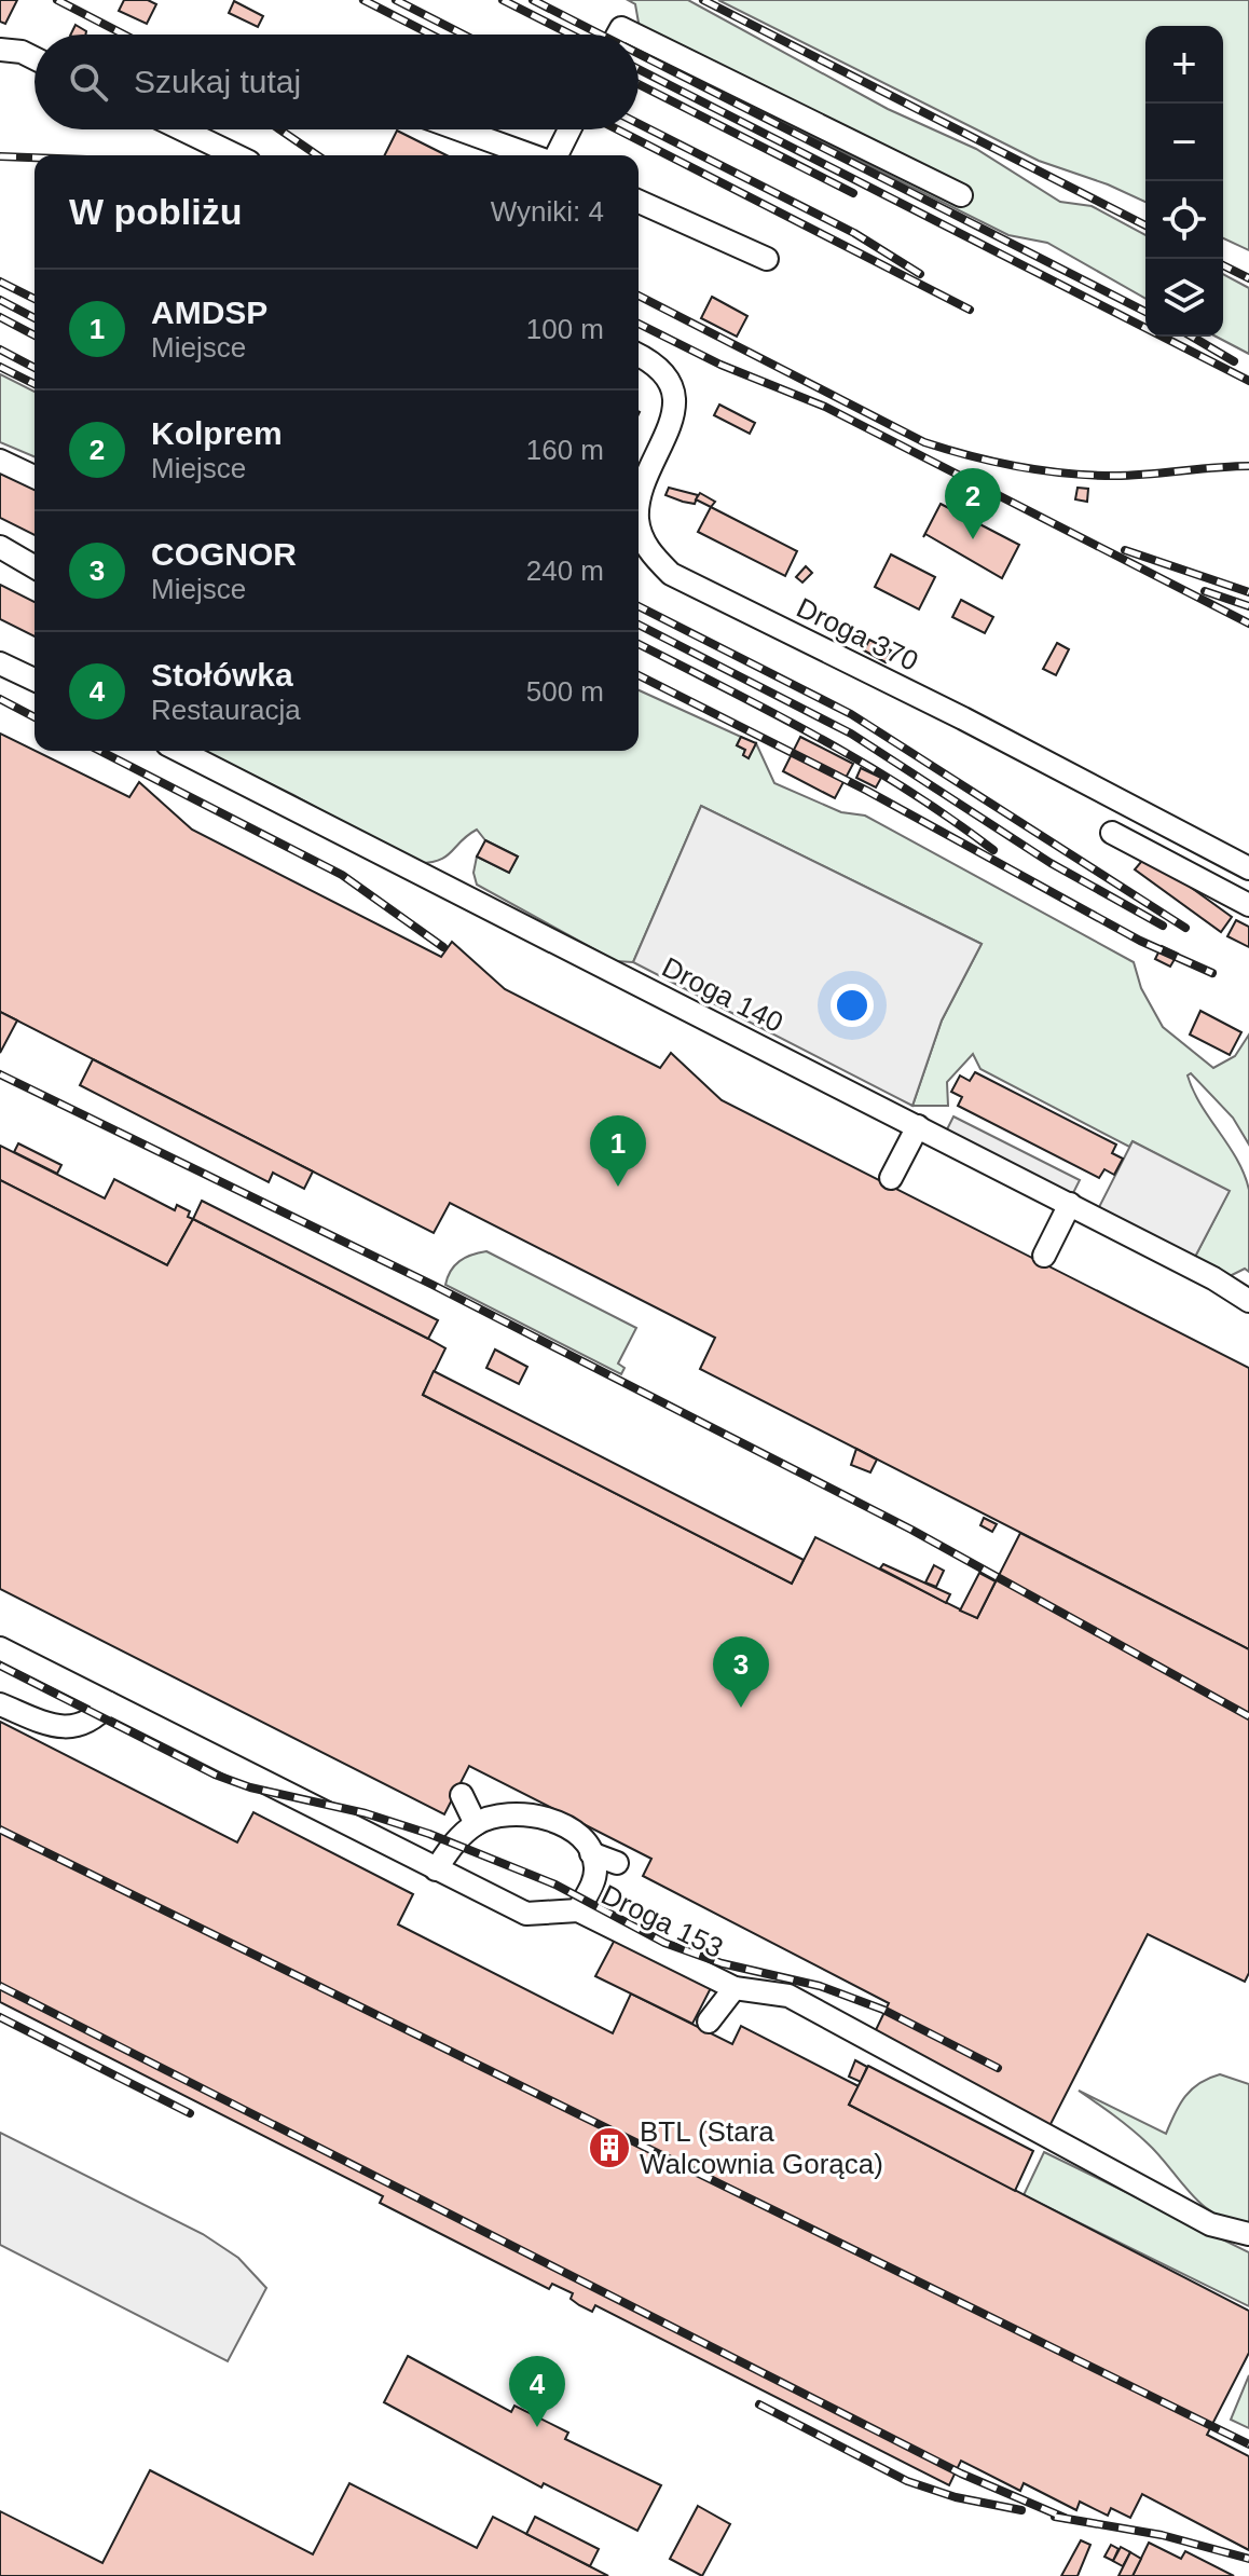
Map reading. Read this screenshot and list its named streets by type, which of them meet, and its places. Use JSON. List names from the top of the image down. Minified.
{"streets":{"lane":["Droga 370","Droga 140","Droga 153"]},"places":{"building":["BTL (Stara Walcownia Gorąca)"]},"page":{"map_buttons":["+","−"],"search":"Szukaj tutaj","heading":["W pobliżu","Wyniki: 4"],"list":[{"mark":"1","name":"AMDSP","note":"Miejsce","value":"100 m"},{"mark":"2","name":"Kolprem","note":"Miejsce","value":"160 m"},{"mark":"3","name":"COGNOR","note":"Miejsce","value":"240 m"},{"mark":"4","name":"Stołówka","note":"Restauracja","value":"500 m"}],"pins":["2","1","3","4"]}}
